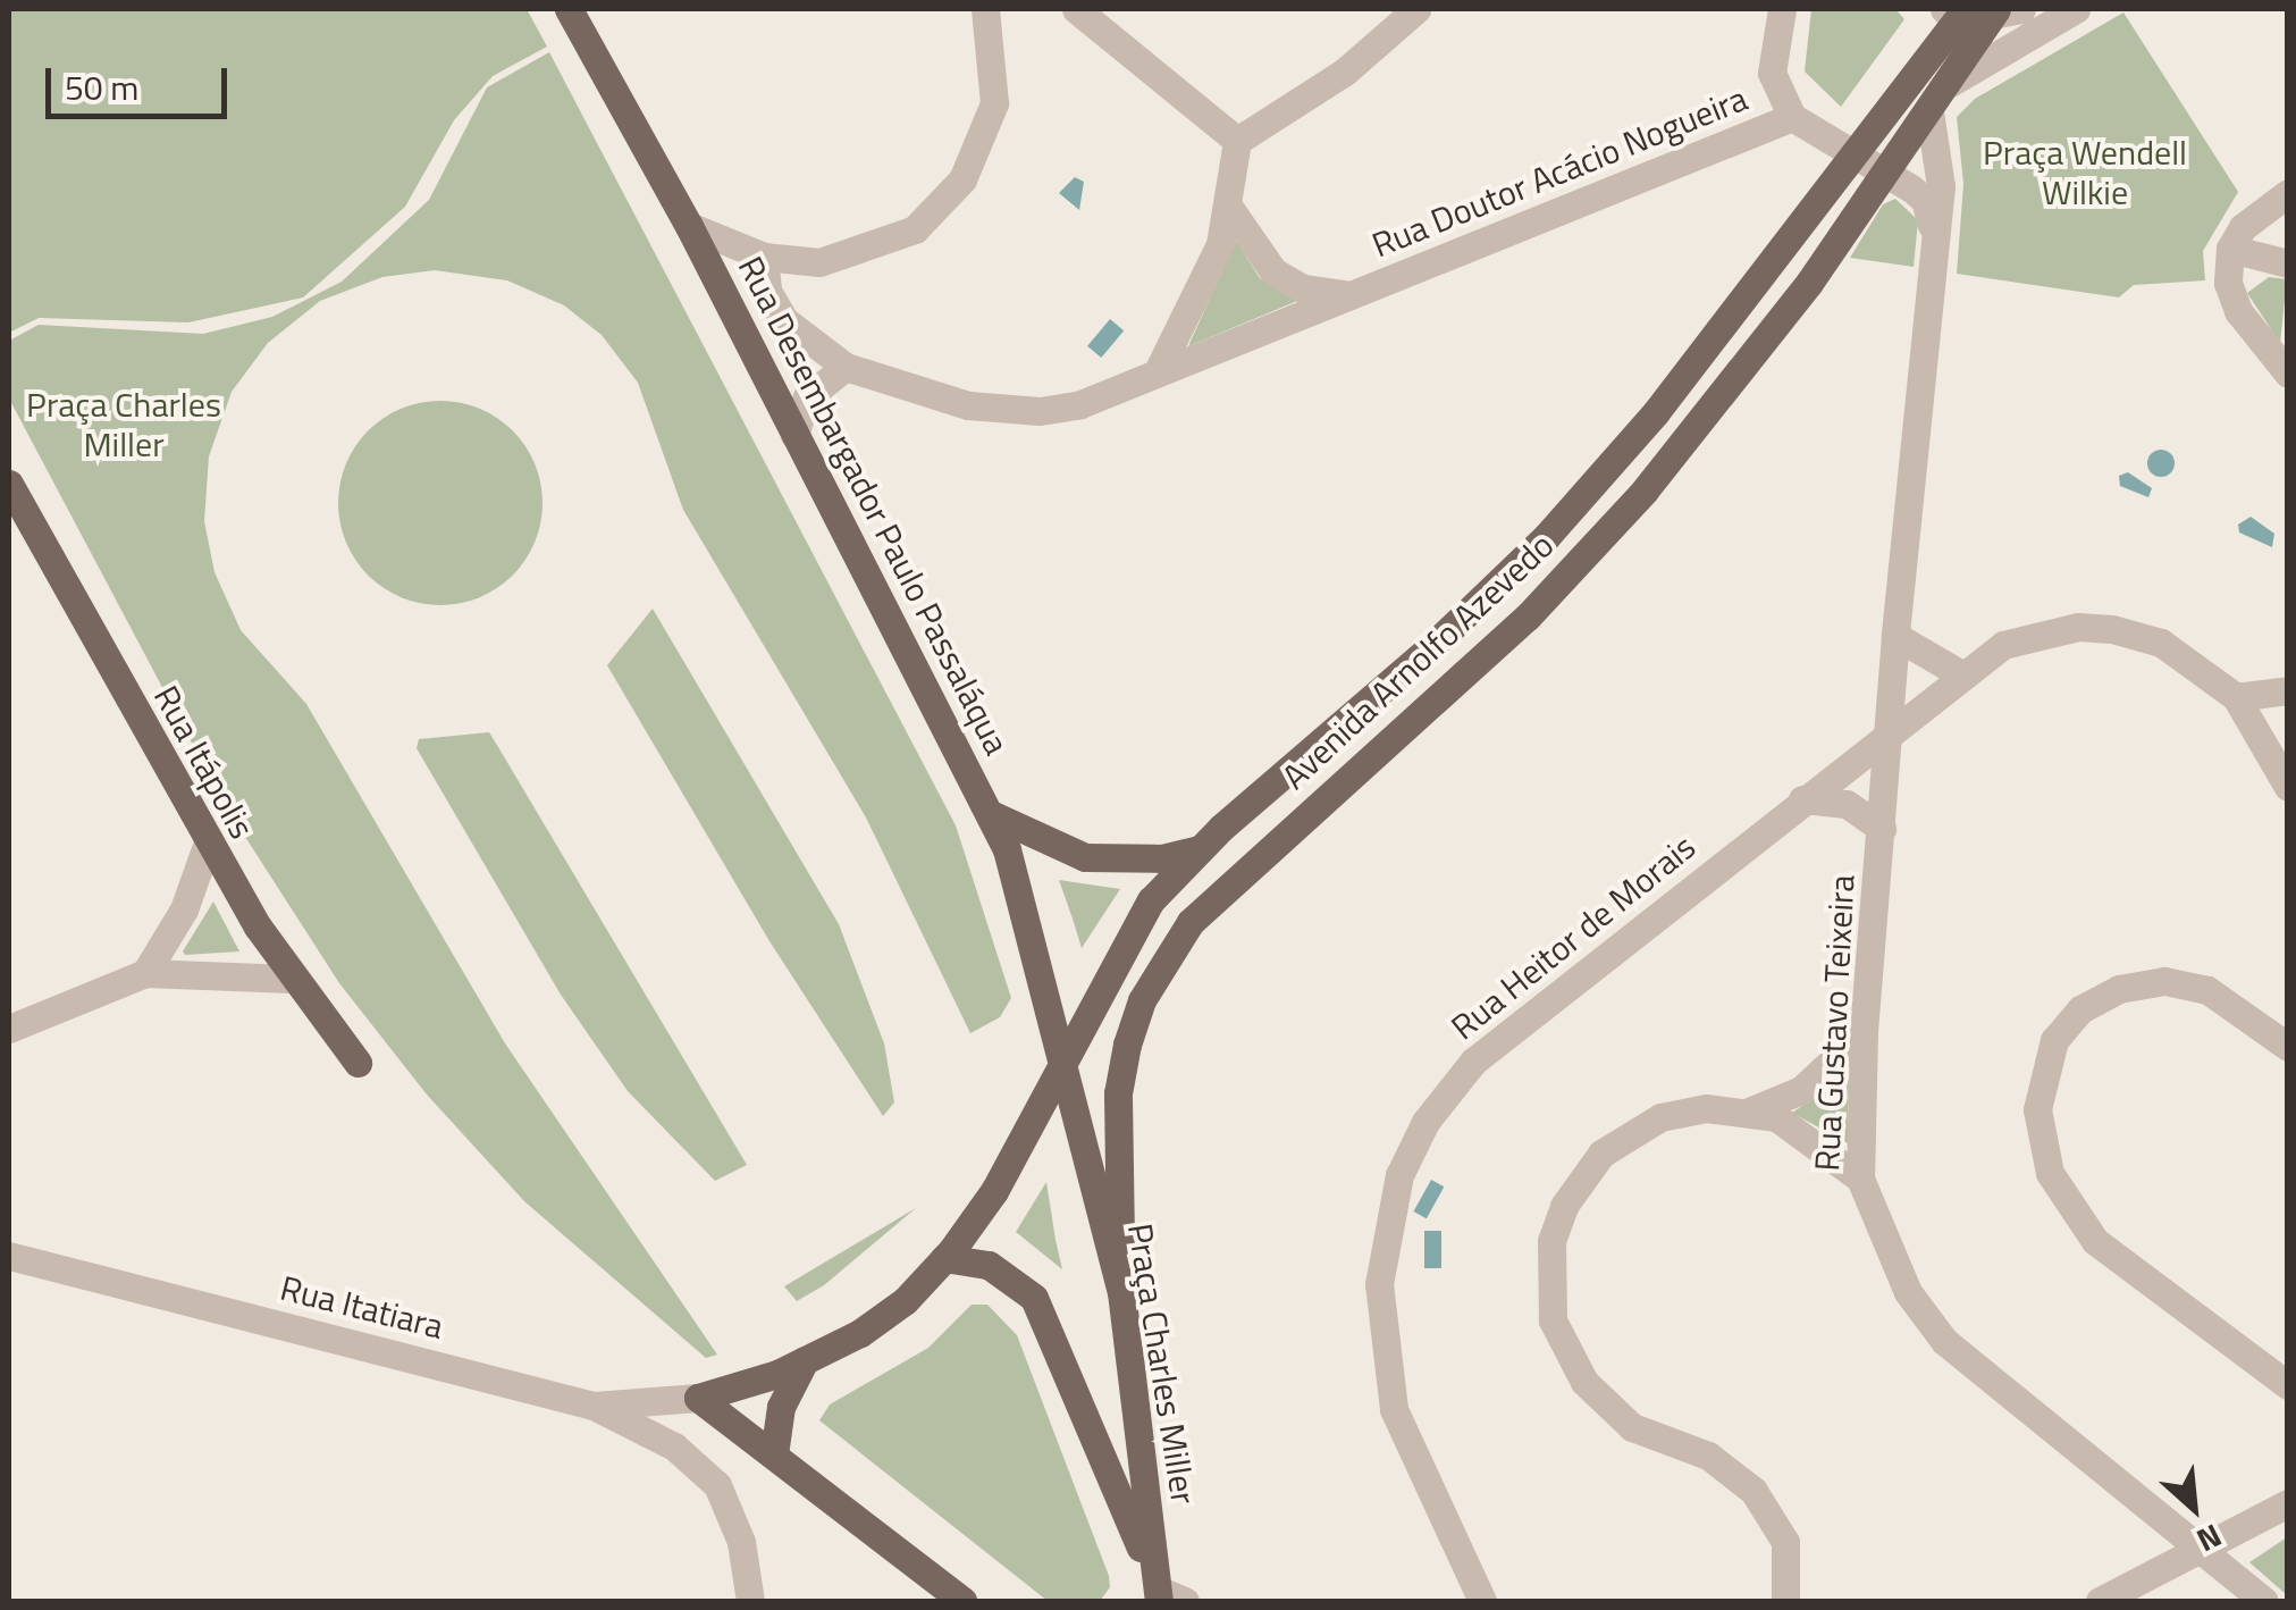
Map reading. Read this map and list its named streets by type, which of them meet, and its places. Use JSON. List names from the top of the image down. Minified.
{"streets":{"main road":["Rua Desembargador Paulo Passaláqua","Avenida Arnolfo Azevedo","Rua Itápolis","Praça Charles Miller"],"street":["Rua Doutor Acácio Nogueira","Rua Heitor de Morais","Rua Gustavo Teixeira","Rua Itatiara"]},"crossings":[["Rua Desembargador Paulo Passaláqua","Avenida Arnolfo Azevedo"],["Rua Desembargador Paulo Passaláqua","Praça Charles Miller"],["Avenida Arnolfo Azevedo","Rua Gustavo Teixeira"],["Avenida Arnolfo Azevedo","Praça Charles Miller"],["Rua Heitor de Morais","Rua Gustavo Teixeira"]],"parks":["Praça Wendell Wilkie","Praça Charles Miller"],"scale_bar":"50 m","north":"bottom right"}
